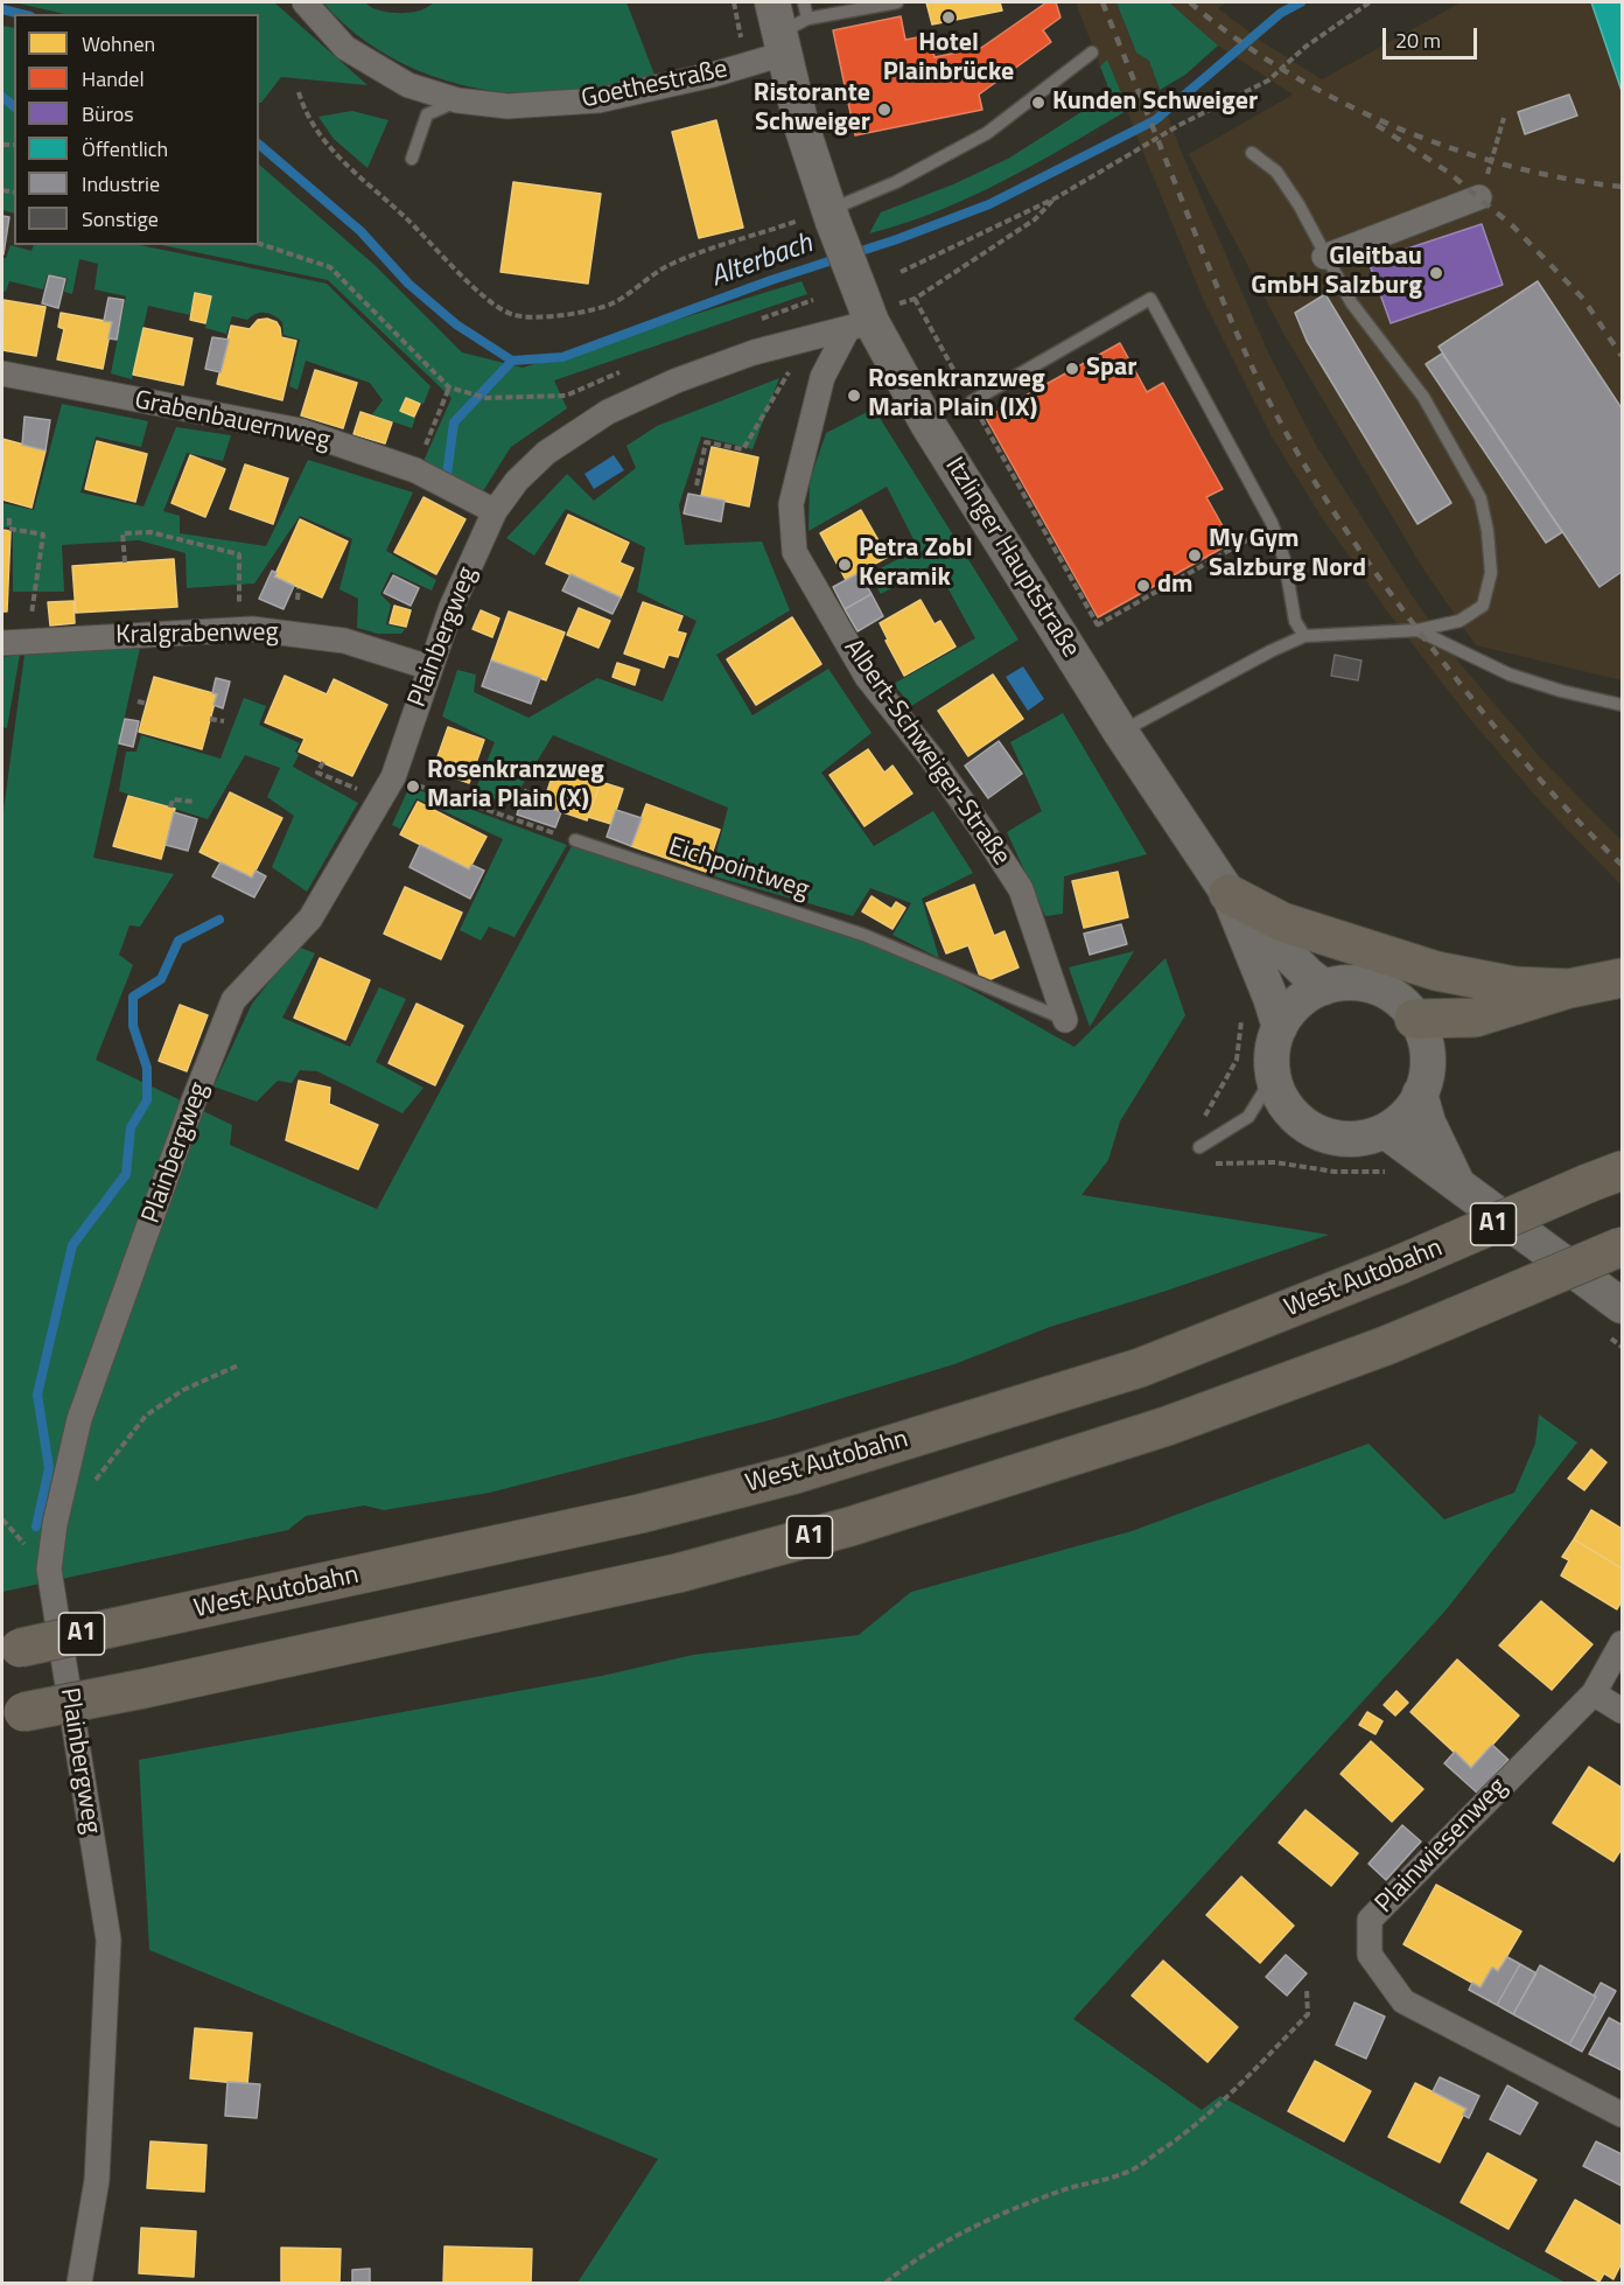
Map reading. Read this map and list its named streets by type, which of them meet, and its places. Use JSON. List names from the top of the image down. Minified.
{"streets":{"highway":["A1","West Autobahn"],"main road":["Itzlinger Hauptstraße"],"street":["Goethestraße","Grabenbauernweg","Kralgrabenweg","Plainbergweg","Albert-Schweiger-Straße","Plainwiesenweg"],"lane":["Eichpointweg"]},"crossings":[["Goethestraße","Itzlinger Hauptstraße"],["Grabenbauernweg","Plainbergweg"],["Itzlinger Hauptstraße","Plainbergweg"],["Itzlinger Hauptstraße","Albert-Schweiger-Straße"],["Kralgrabenweg","Plainbergweg"],["Plainbergweg","Albert-Schweiger-Straße"],["Albert-Schweiger-Straße","Eichpointweg"]],"water":["Alterbach"],"places":["Hotel Plainbrücke","Kunden Schweiger","Ristorante Schweiger","Gleitbau GmbH Salzburg","Spar","Rosenkranzweg Maria Plain (IX)","My Gym Salzburg Nord","Petra Zobl Keramik","dm","Rosenkranzweg Maria Plain (X)"],"legend":["Wohnen","Handel","Büros","Öffentlich","Industrie","Sonstige"],"scale_bar":"20 m"}
